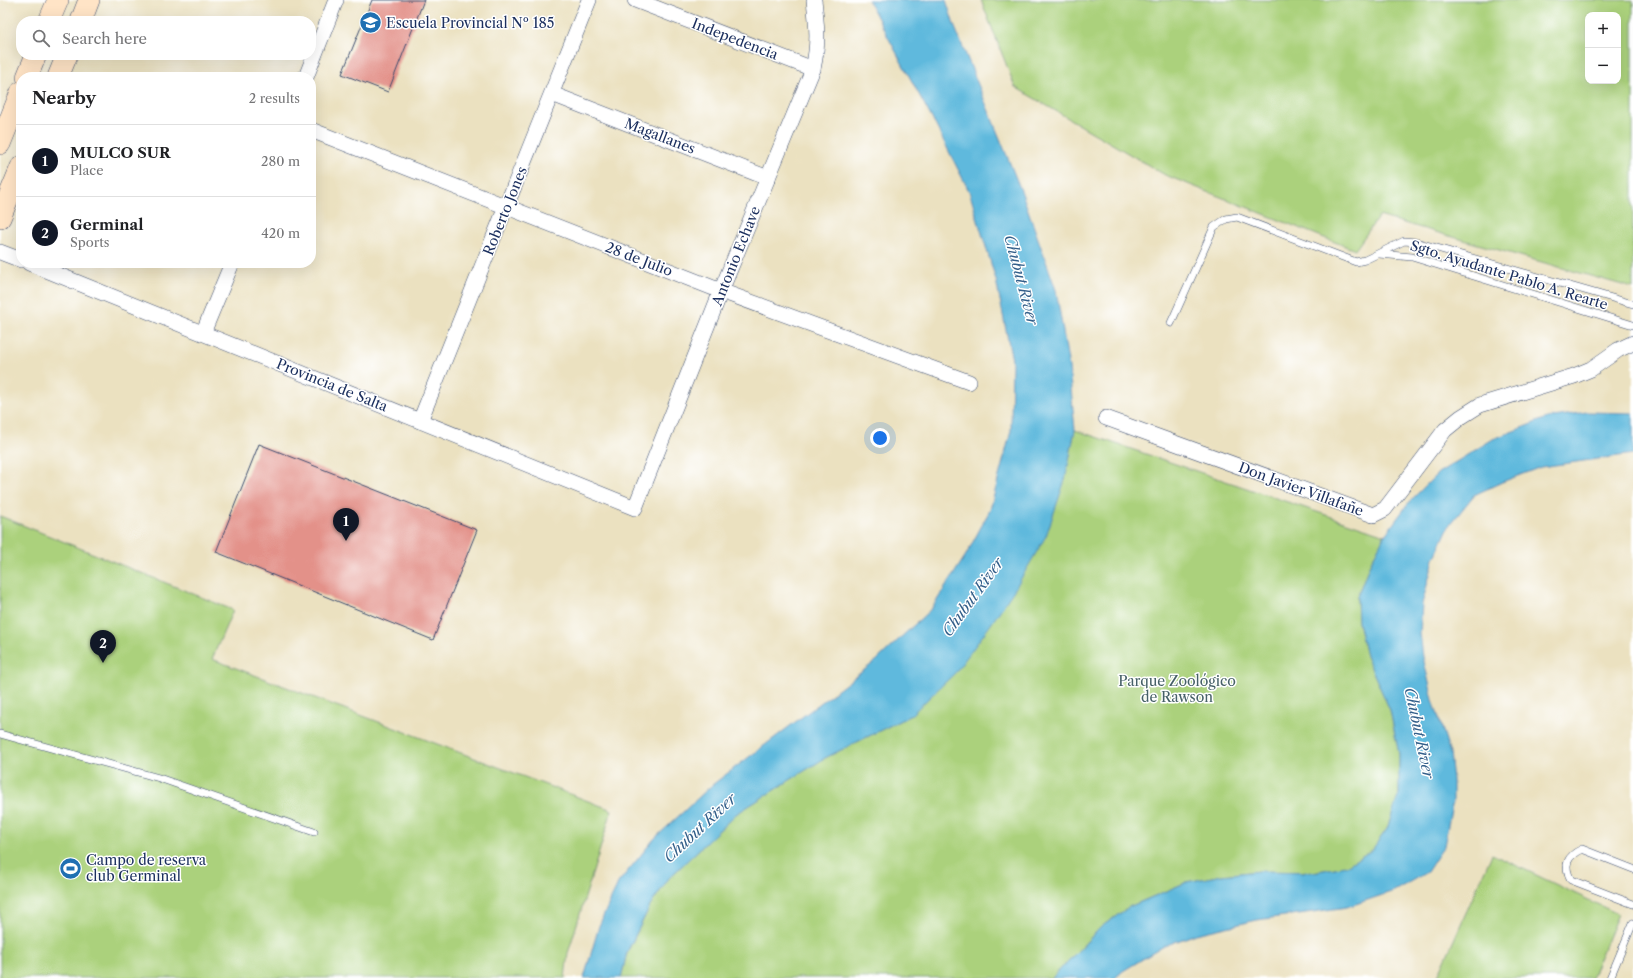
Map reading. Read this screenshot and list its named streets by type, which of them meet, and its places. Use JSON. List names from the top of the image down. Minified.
{"streets":{"street":["Indepedencia","Magallanes","Roberto Jones","Antonio Echave","28 de Julio","Provincia de Salta","Don Javier Villafañe"],"lane":["Sgto. Ayudante Pablo A. Rearte"]},"crossings":[["Indepedencia","Antonio Echave"],["Magallanes","Roberto Jones"],["Magallanes","Antonio Echave"],["Roberto Jones","28 de Julio"],["Roberto Jones","Provincia de Salta"],["Antonio Echave","28 de Julio"],["Antonio Echave","Provincia de Salta"]],"water":["Chubut River"],"parks":["Parque Zoológico de Rawson"],"places":{"school or university":["Escuela Provincial Nº 185"],"sports":["Campo de reserva club Germinal"]},"page":{"map_buttons":["+","−"],"search":"Search here","heading":["Nearby","2 results"],"list":[{"mark":"1","name":"MULCO SUR","note":"Place","value":"280 m"},{"mark":"2","name":"Germinal","note":"Sports","value":"420 m"}],"pins":["1","2"]}}
